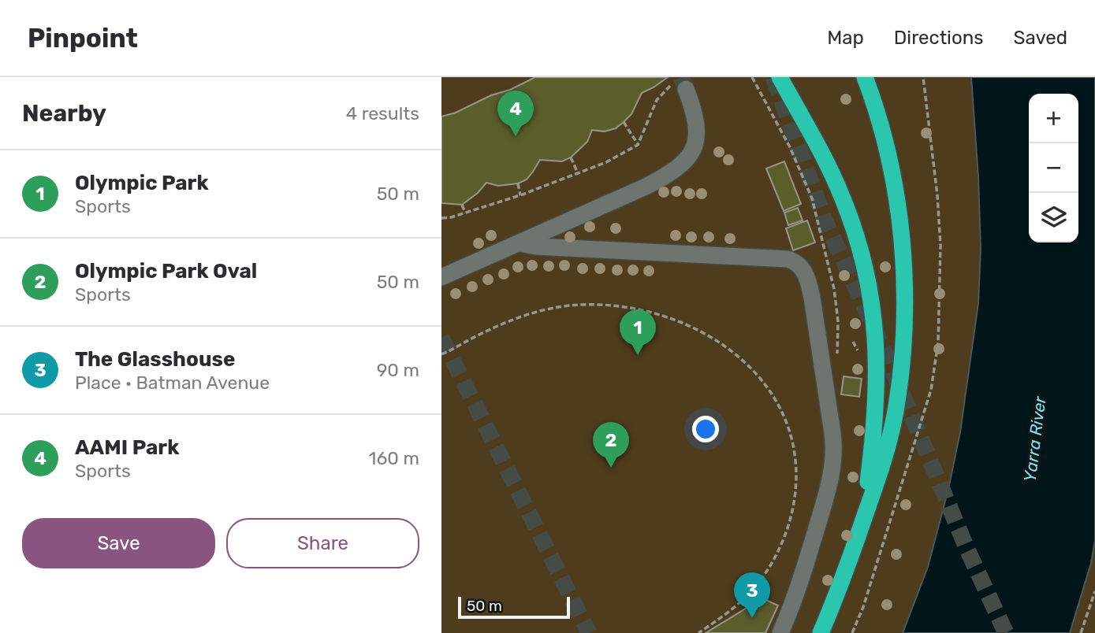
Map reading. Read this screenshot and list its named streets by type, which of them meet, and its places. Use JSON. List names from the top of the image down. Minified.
{"water":["Yarra River"],"scale_bar":"50 m","page":{"header":"Pinpoint","nav":["Map","Directions","Saved"],"heading":["Nearby","4 results"],"pins":["4","1","2","3"],"map_buttons":["+","−"],"list":[{"mark":"1","name":"Olympic Park","note":"Sports","value":"50 m"},{"mark":"2","name":"Olympic Park Oval","note":"Sports","value":"50 m"},{"mark":"3","name":"The Glasshouse","note":"Place · Batman Avenue","value":"90 m"},{"mark":"4","name":"AAMI Park","note":"Sports","value":"160 m"}],"buttons":["Save","Share"],"scale":"50 m"}}
